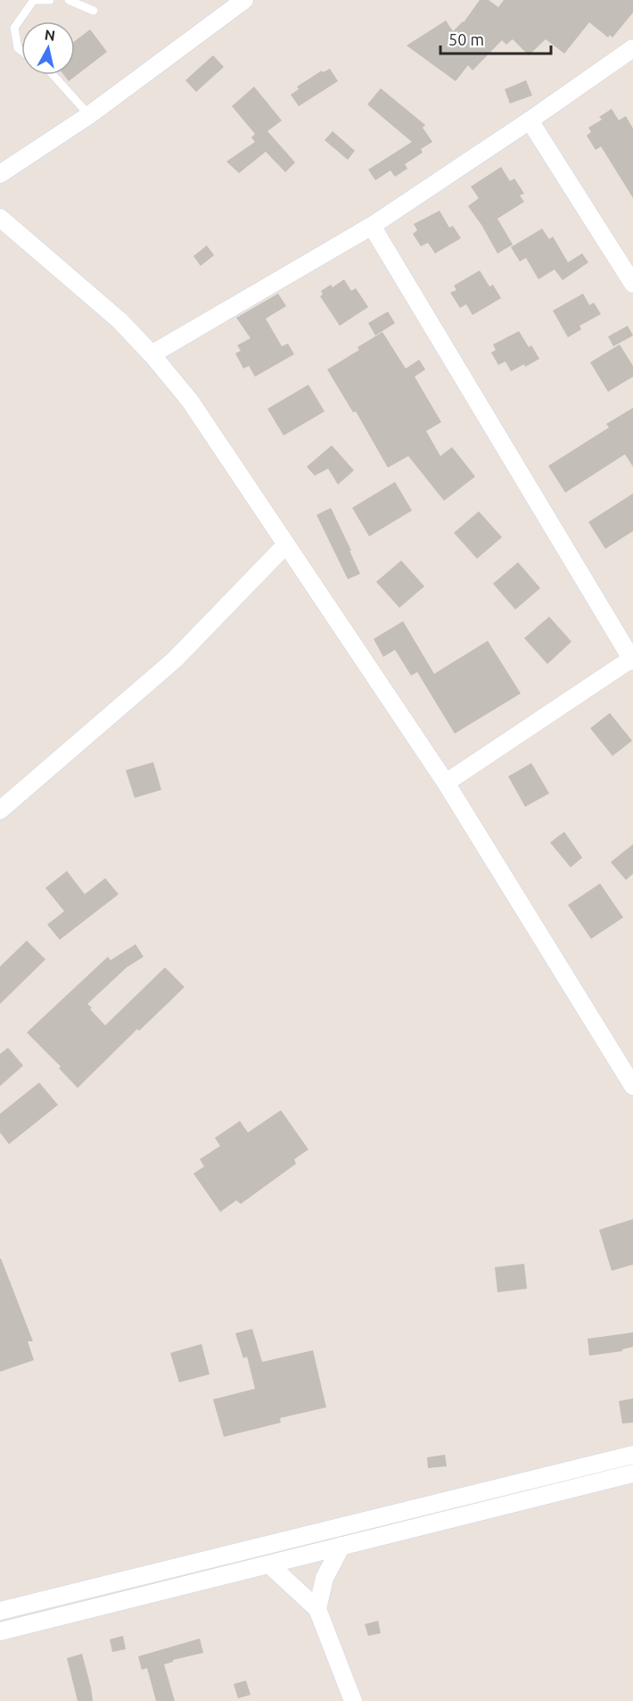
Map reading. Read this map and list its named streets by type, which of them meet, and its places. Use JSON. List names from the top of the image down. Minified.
{"scale_bar":"50 m","north":"top"}
